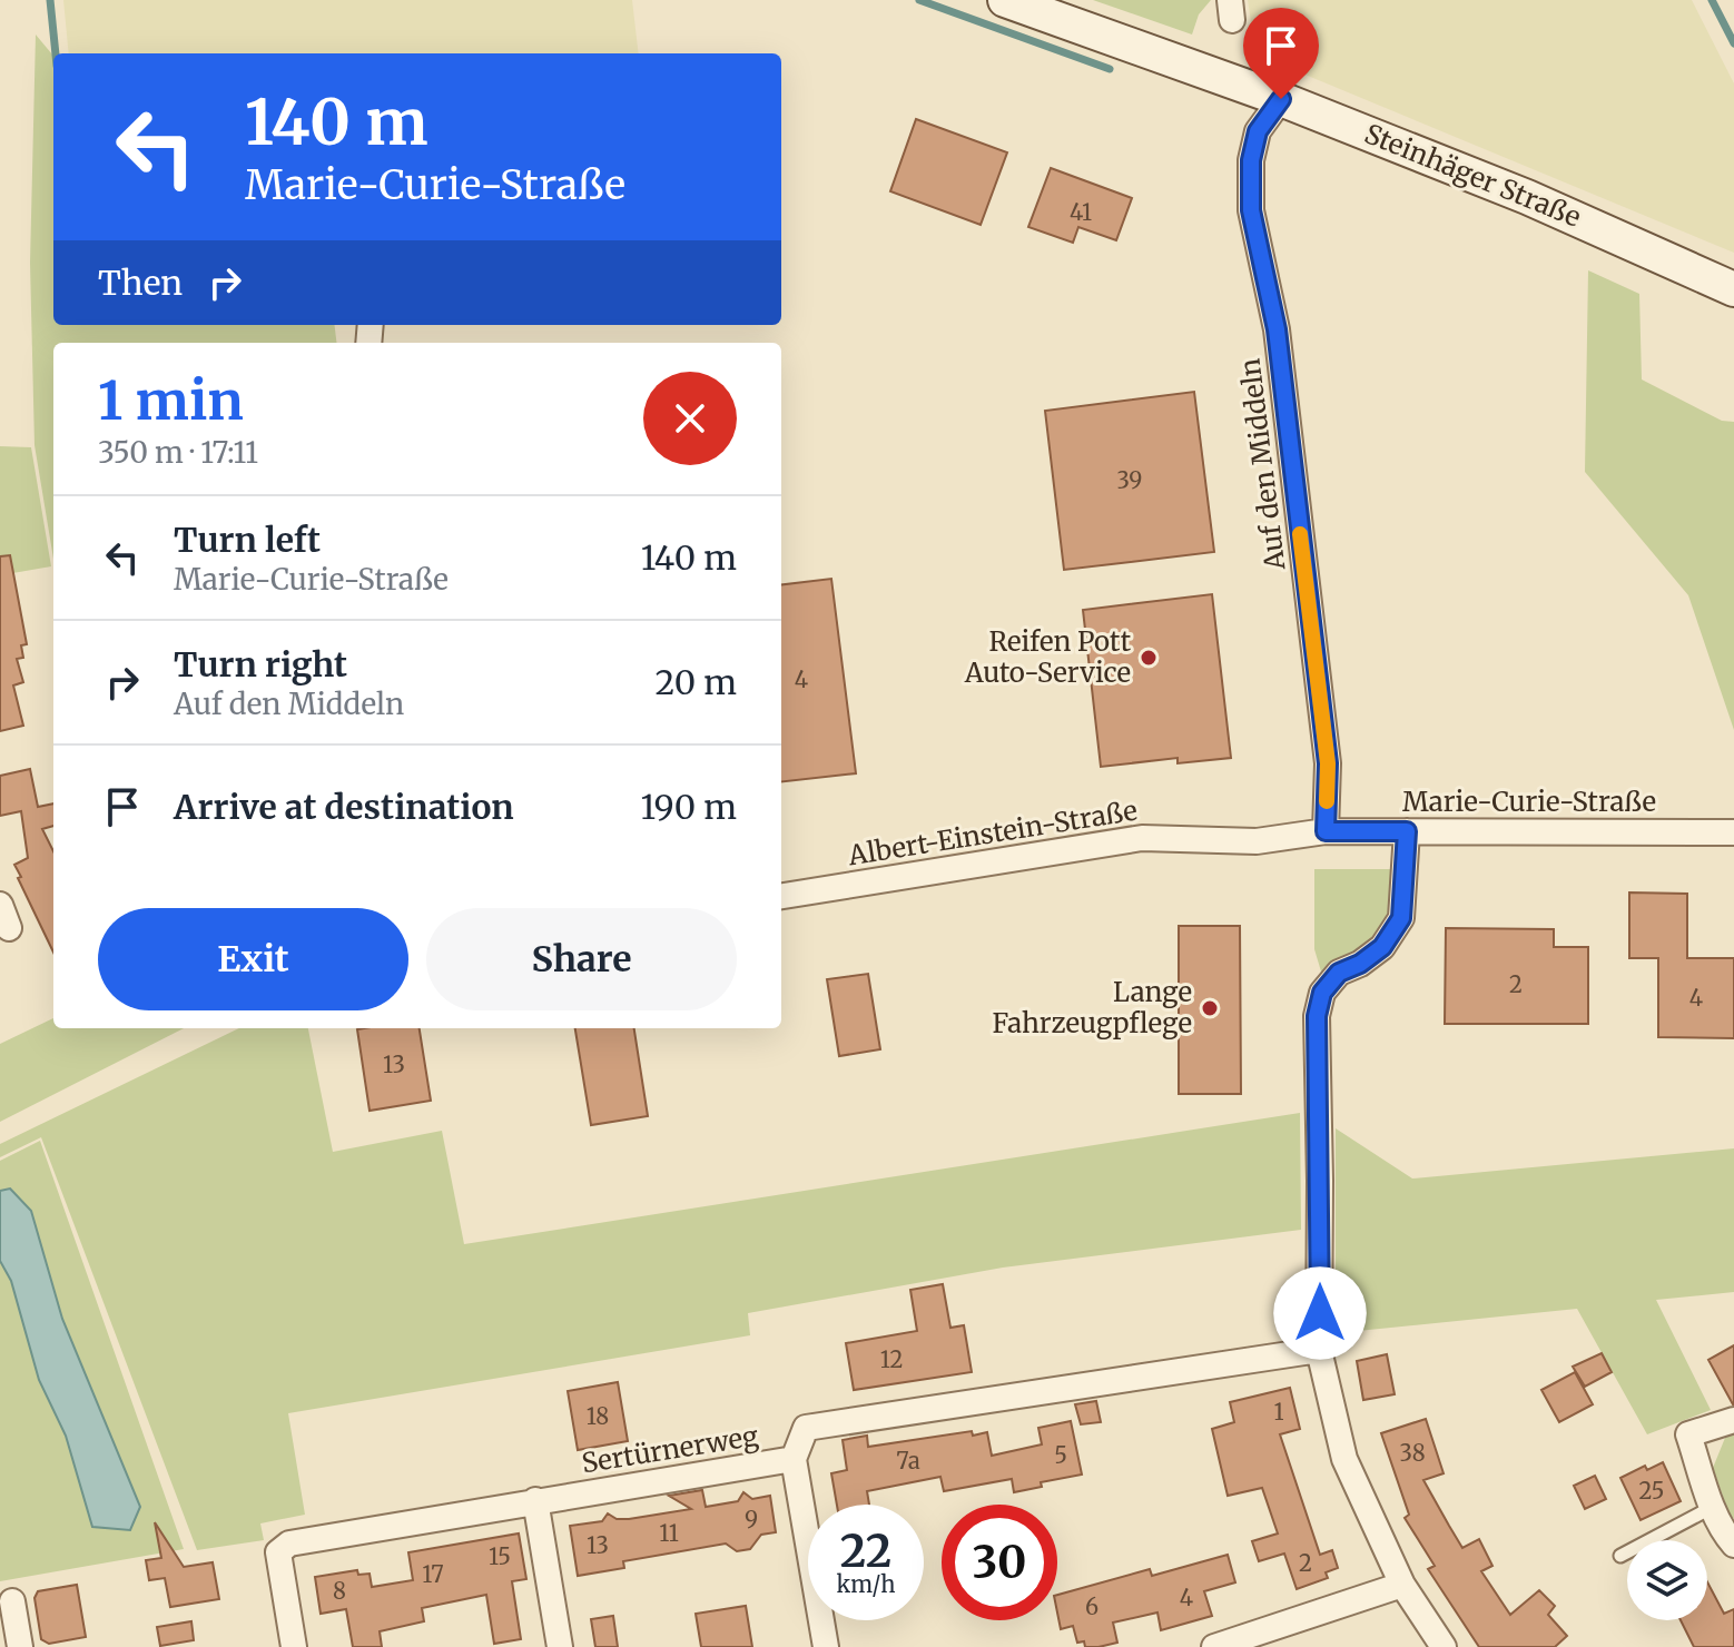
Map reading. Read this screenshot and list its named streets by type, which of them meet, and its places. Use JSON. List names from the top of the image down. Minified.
{"streets":{"main road":["Steinhäger Straße"],"street":["Auf den Middeln","Marie-Curie-Straße","Albert-Einstein-Straße","Sertürnerweg"]},"crossings":[["Steinhäger Straße","Auf den Middeln"],["Auf den Middeln","Marie-Curie-Straße"],["Auf den Middeln","Albert-Einstein-Straße"],["Marie-Curie-Straße","Albert-Einstein-Straße"]],"places":["Reifen Pott Auto-Service","Lange Fahrzeugpflege"],"house_numbers":["41","39","4","2","4","13","12","1","18","38","5","7a","25","9","11","13","15","2","17","8","4","6"],"page":{"turn":["140 m","Marie-Curie-Straße"],"then":"Then","heading":["1 min","350 m · 17:11"],"list":[{"name":"Turn left","note":"Marie-Curie-Straße","value":"140 m"},{"name":"Turn right","note":"Auf den Middeln","value":"20 m"},{"name":"Arrive at destination","value":"190 m"}],"buttons":["Exit","Share"],"speed":"22 km/h","limit":"30"}}
